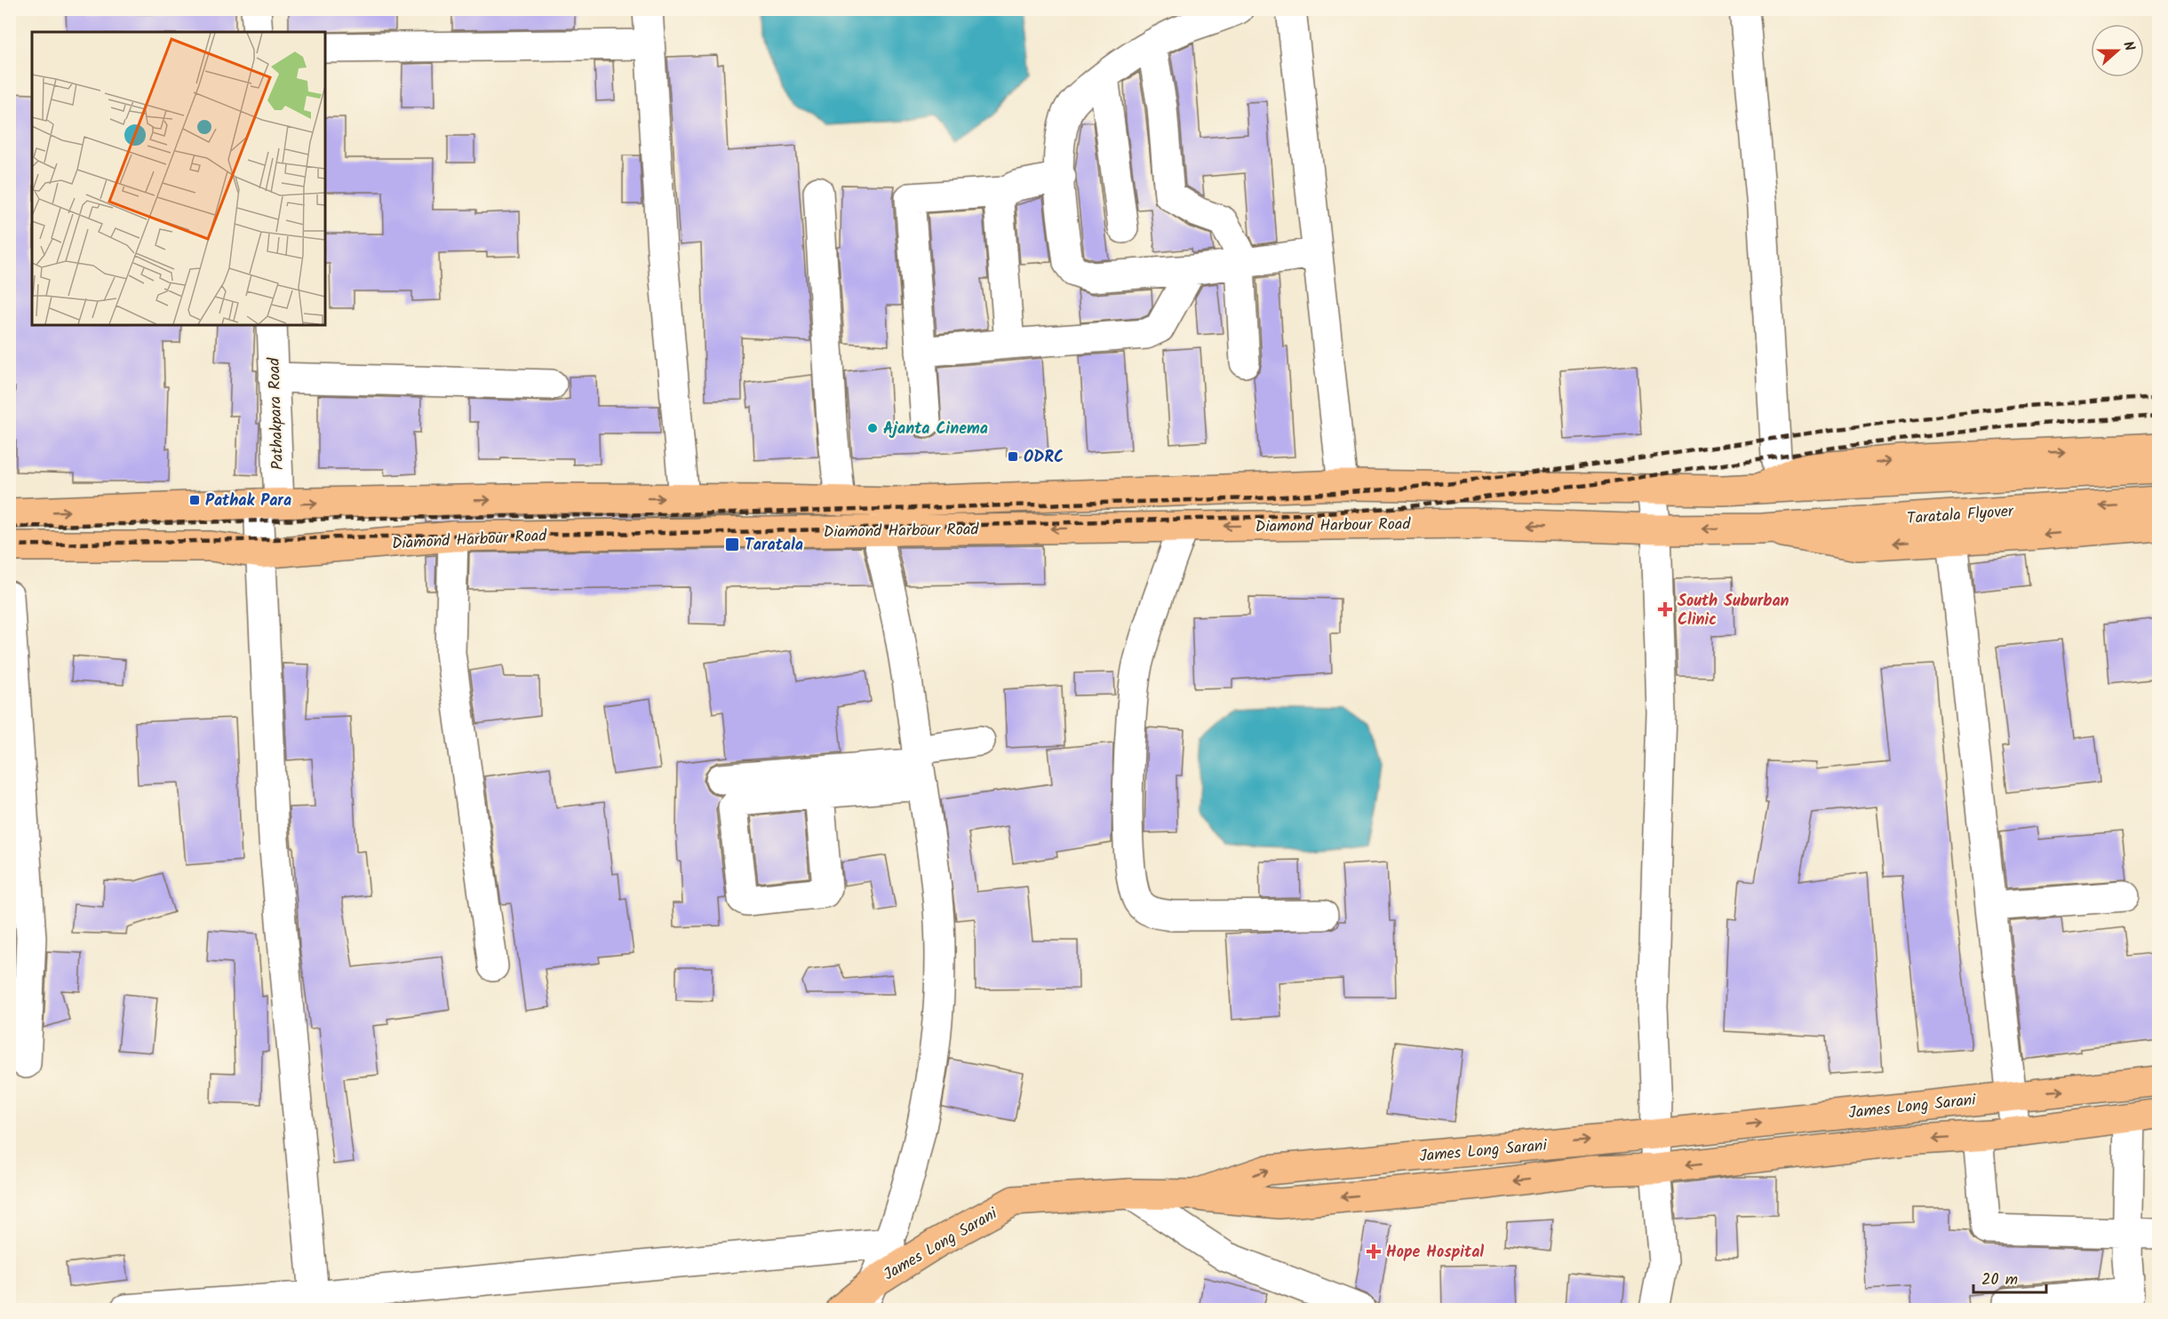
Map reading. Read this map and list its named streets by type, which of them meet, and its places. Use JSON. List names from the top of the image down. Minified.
{"streets":{"main road":["Taratala Flyover","Diamond Harbour Road","James Long Sarani"],"street":["Pathakpara Road"]},"crossings":[["Pathakpara Road","Diamond Harbour Road"],["Taratala Flyover","Diamond Harbour Road"]],"places":{"other":["Ajanta Cinema"],"transit":["ODRC","Pathak Para","Taratala"],"health":["South Suburban Clinic","Hope Hospital"]},"scale_bar":"20 m","north":"right"}
